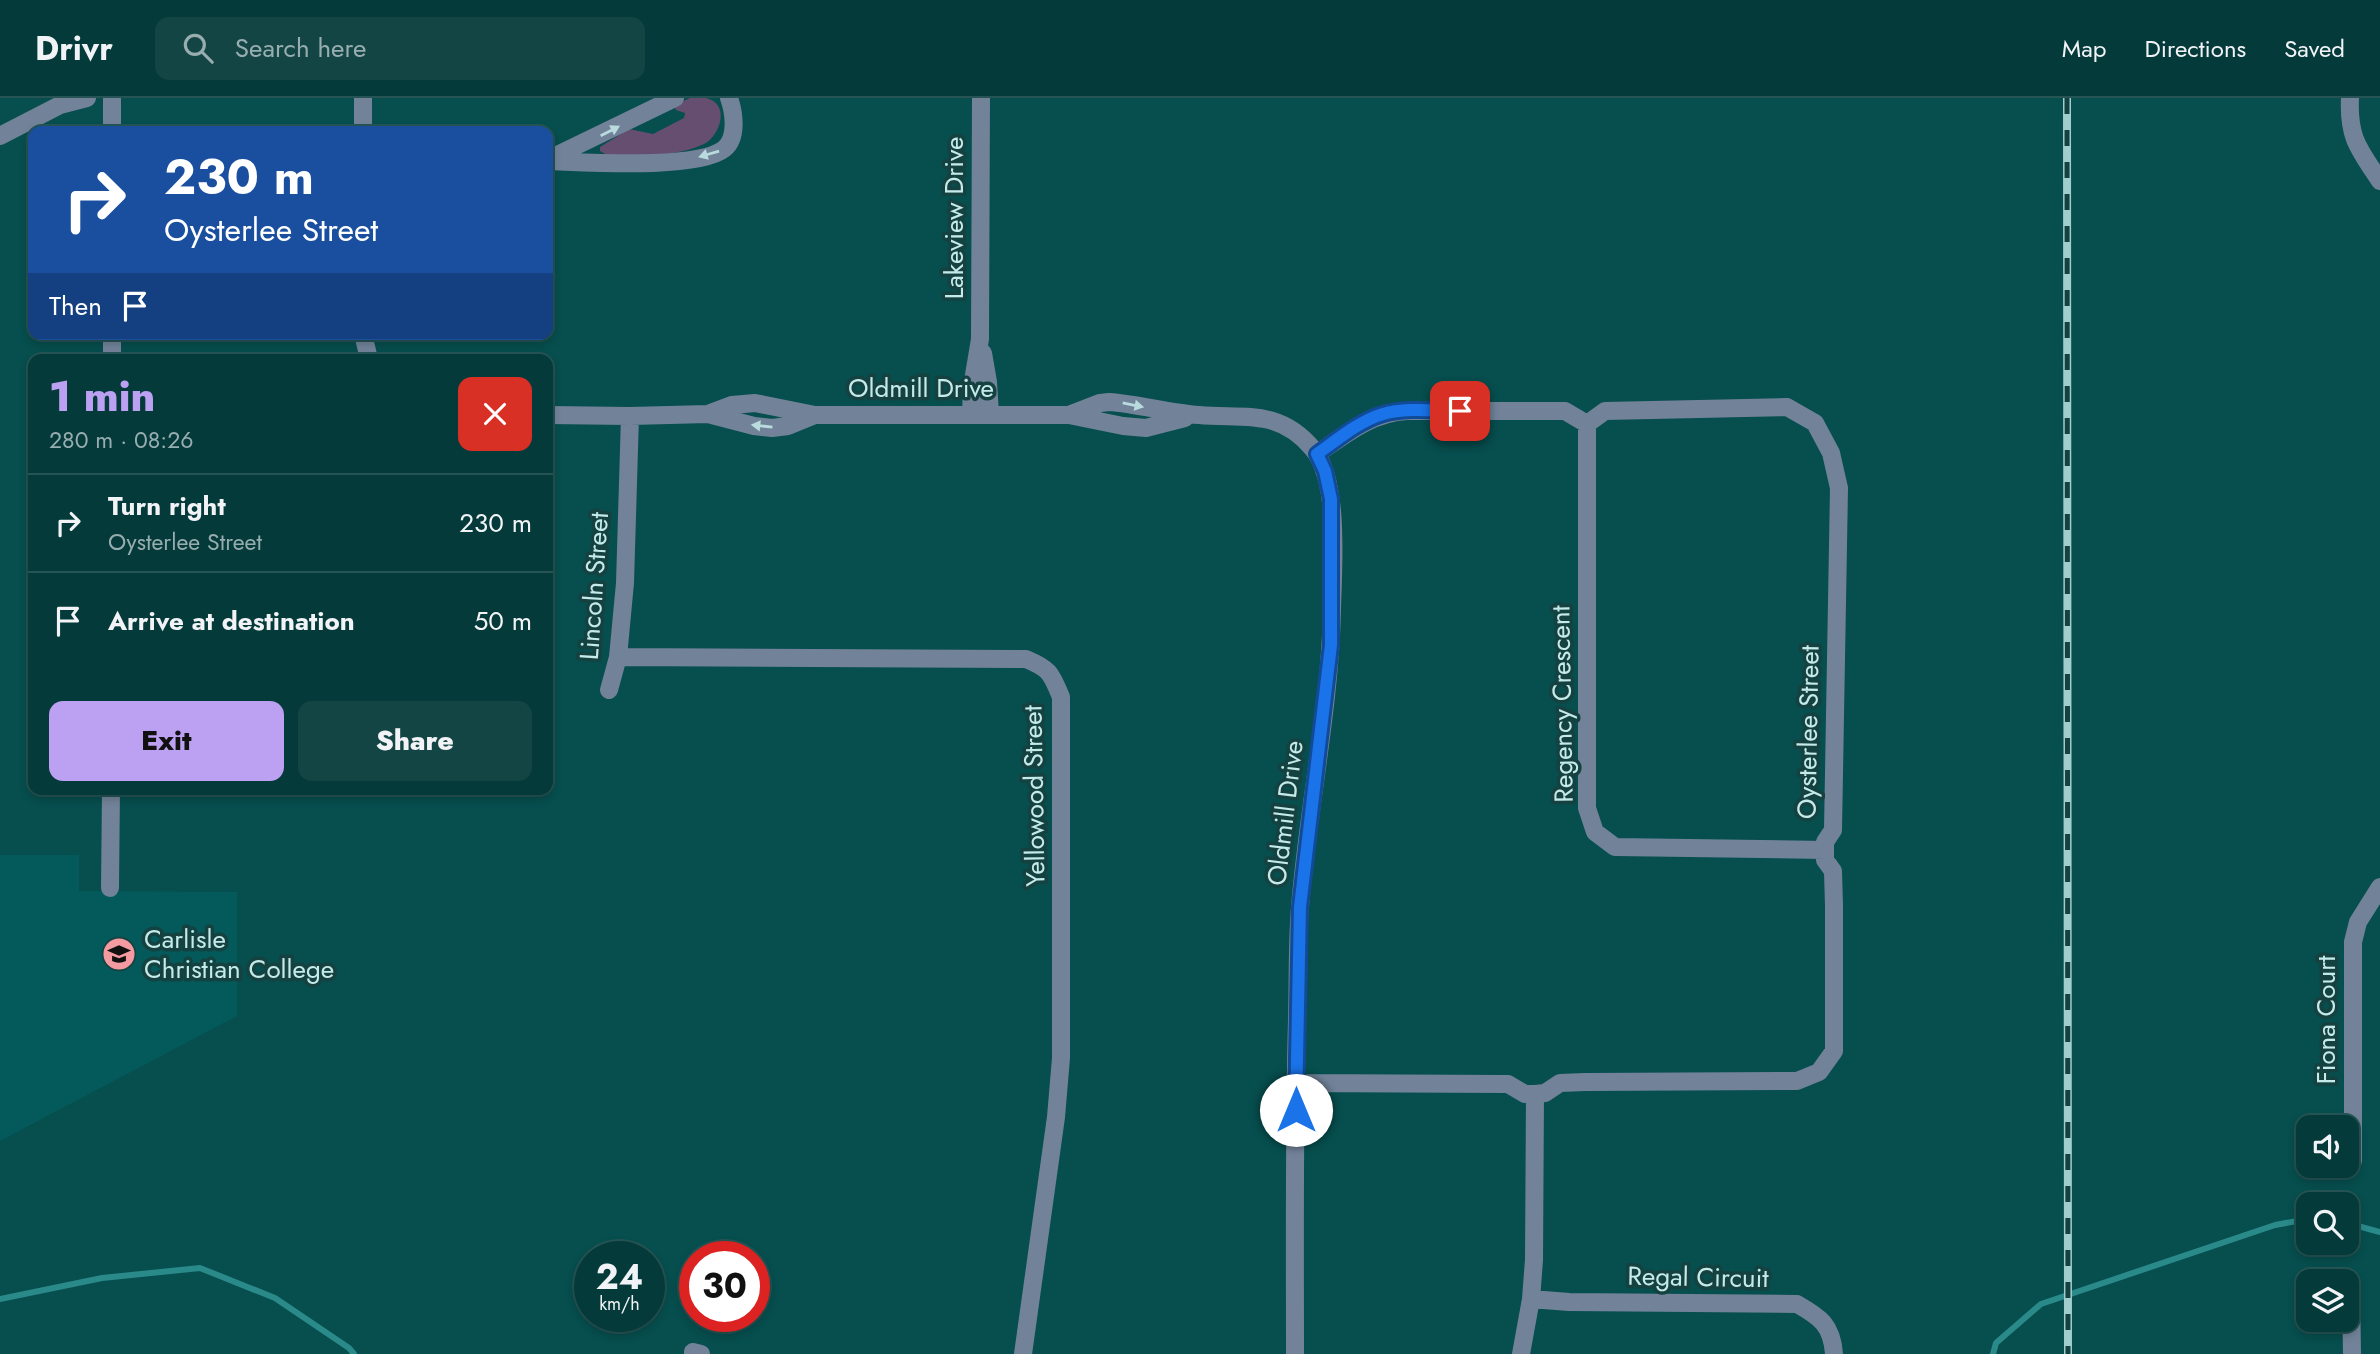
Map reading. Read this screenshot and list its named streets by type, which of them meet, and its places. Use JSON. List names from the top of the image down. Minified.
{"streets":{"street":["Lakeview Drive","Oldmill Drive","Lincoln Street","Regency Crescent","Oysterlee Street","Yellowood Street","Fiona Court","Regal Circuit"]},"crossings":[["Lakeview Drive","Oldmill Drive"],["Oldmill Drive","Lincoln Street"],["Lincoln Street","Yellowood Street"],["Regency Crescent","Oysterlee Street"]],"places":{"school or university":["Carlisle Christian College"]},"page":{"header":"Drivr","search":"Search here","nav":["Map","Directions","Saved"],"turn":["230 m","Oysterlee Street"],"then":"Then","heading":["1 min","280 m · 08:26"],"list":[{"name":"Turn right","note":"Oysterlee Street","value":"230 m"},{"name":"Arrive at destination","value":"50 m"}],"buttons":["Exit","Share"],"speed":"24 km/h","limit":"30"}}
